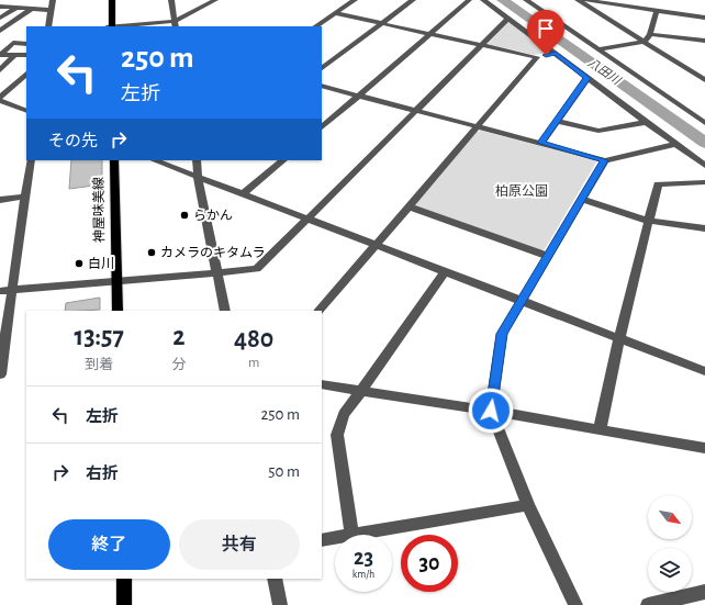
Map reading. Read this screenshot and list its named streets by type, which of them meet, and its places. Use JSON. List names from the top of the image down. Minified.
{"streets":{"main road":["神屋味美線"]},"water":["八田川"],"parks":["柏原公園"],"places":["らかん","カメラのキタムラ","白川"],"north":"bottom right","page":{"turn":["250 m","左折"],"then":"その先","eta":["13:57","到着","2","分","480","m"],"list":[{"name":"左折","value":"250 m"},{"name":"右折","value":"50 m"}],"buttons":["終了","共有"],"speed":"23 km/h","limit":"30"}}
